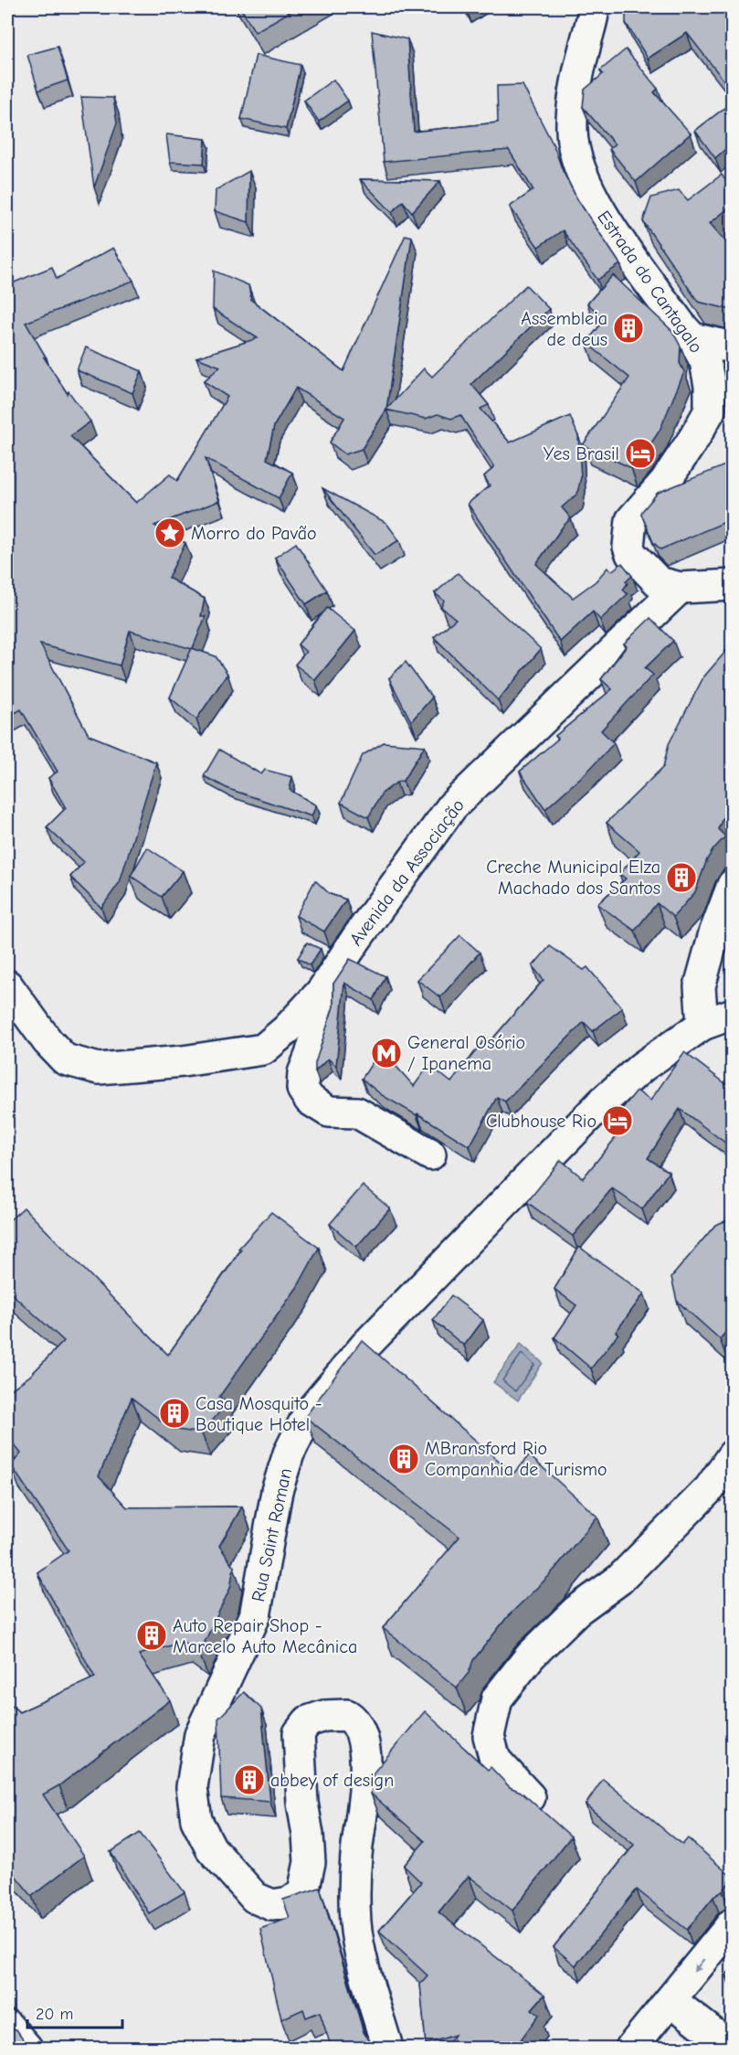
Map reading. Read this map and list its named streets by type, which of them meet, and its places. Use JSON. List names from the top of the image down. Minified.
{"streets":{"street":["Estrada do Cantagalo","Avenida da Associação","Rua Saint Roman"]},"crossings":[["Estrada do Cantagalo","Avenida da Associação"]],"places":{"building":["Assembleia de deus","Creche Municipal Elza Machado dos Santos","Casa Mosquito - Boutique Hotel","MBransford Rio Companhia de Turismo","Auto Repair Shop - Marcelo Auto Mecânica","abbey of design"],"hotel":["Yes Brasil","Clubhouse Rio"],"place":["Morro do Pavão"],"metro station":["General Osório / Ipanema"]},"scale_bar":"20 m"}
